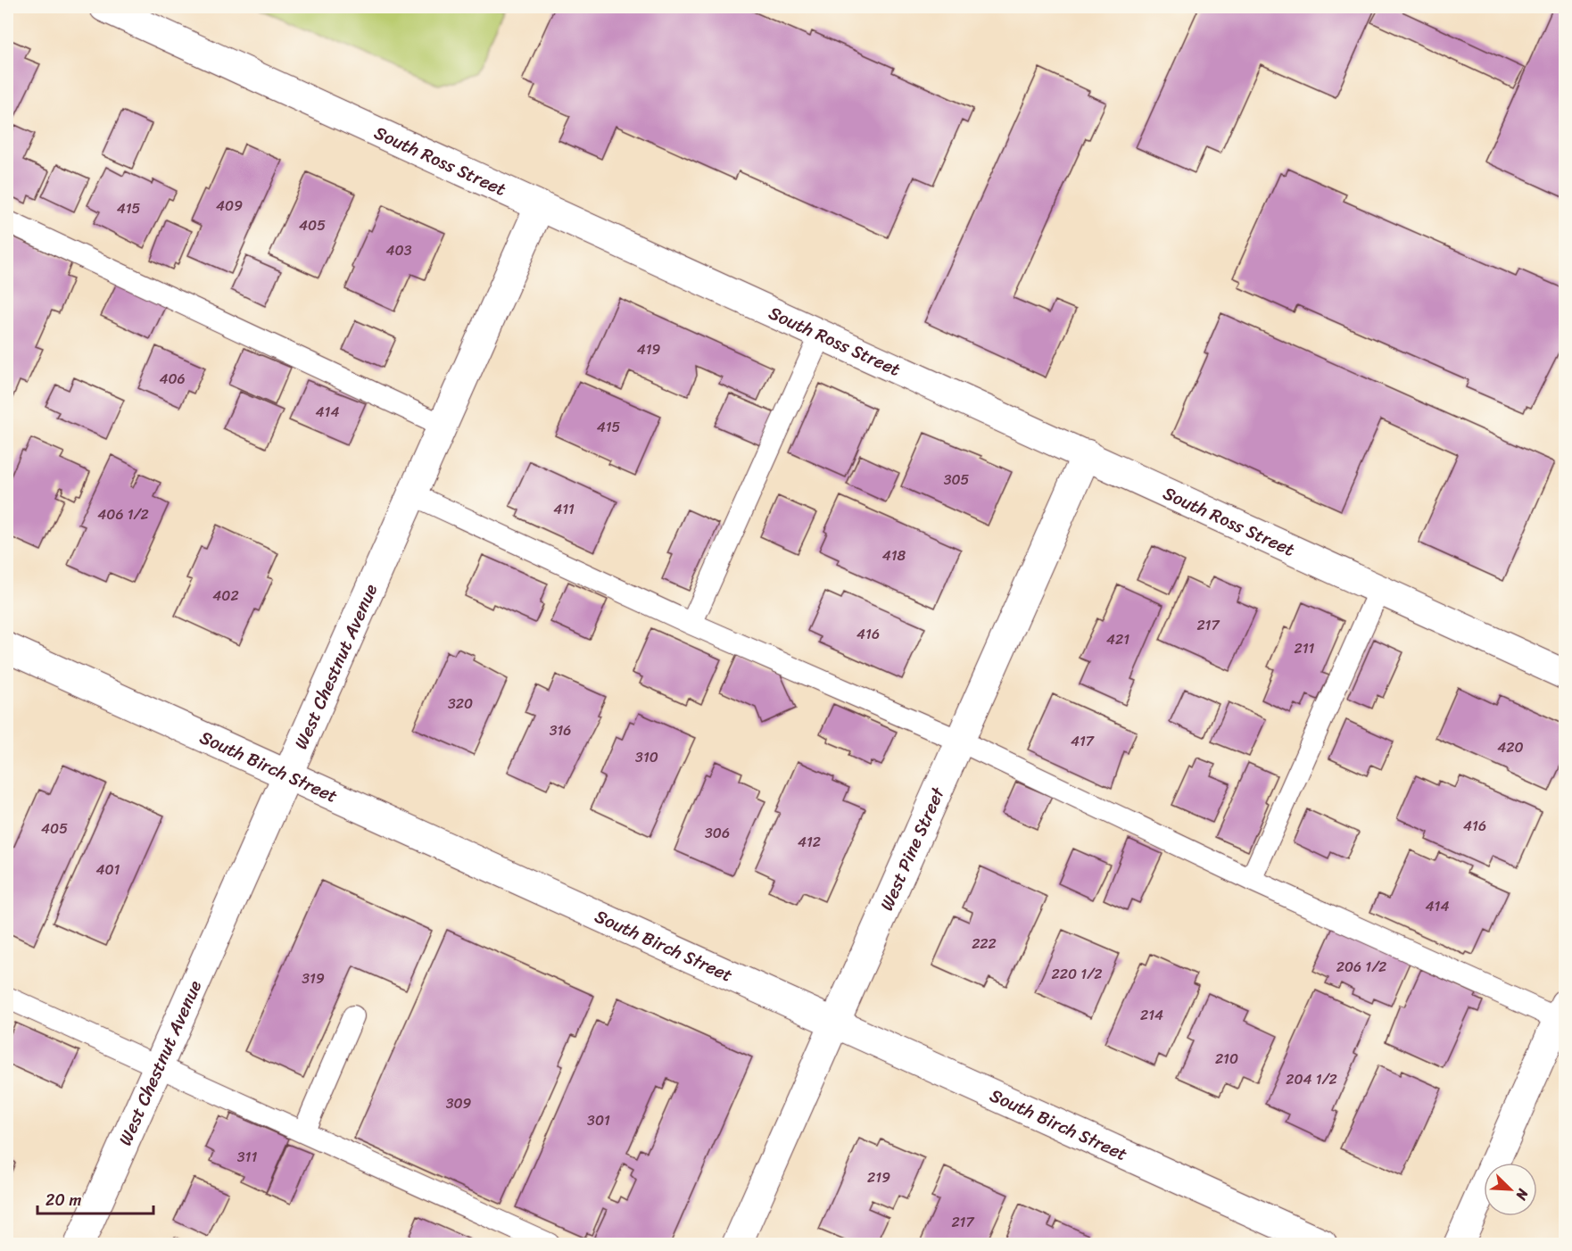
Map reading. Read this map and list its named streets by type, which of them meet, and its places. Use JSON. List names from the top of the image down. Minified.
{"streets":{"street":["South Ross Street","West Chestnut Avenue","South Birch Street","West Pine Street"]},"crossings":[["South Ross Street","West Chestnut Avenue"],["South Ross Street","West Pine Street"],["West Chestnut Avenue","South Birch Street"],["South Birch Street","West Pine Street"]],"house_numbers":["409","415","405","403","419","406","414","415","305","411","406 1/2","418","402","217","416","421","211","320","316","417","420","310","416","405","306","412","401","414","222","206 1/2","220 1/2","319","214","210","204 1/2","309","301","311","219","217"],"scale_bar":"20 m","north":"bottom right"}
